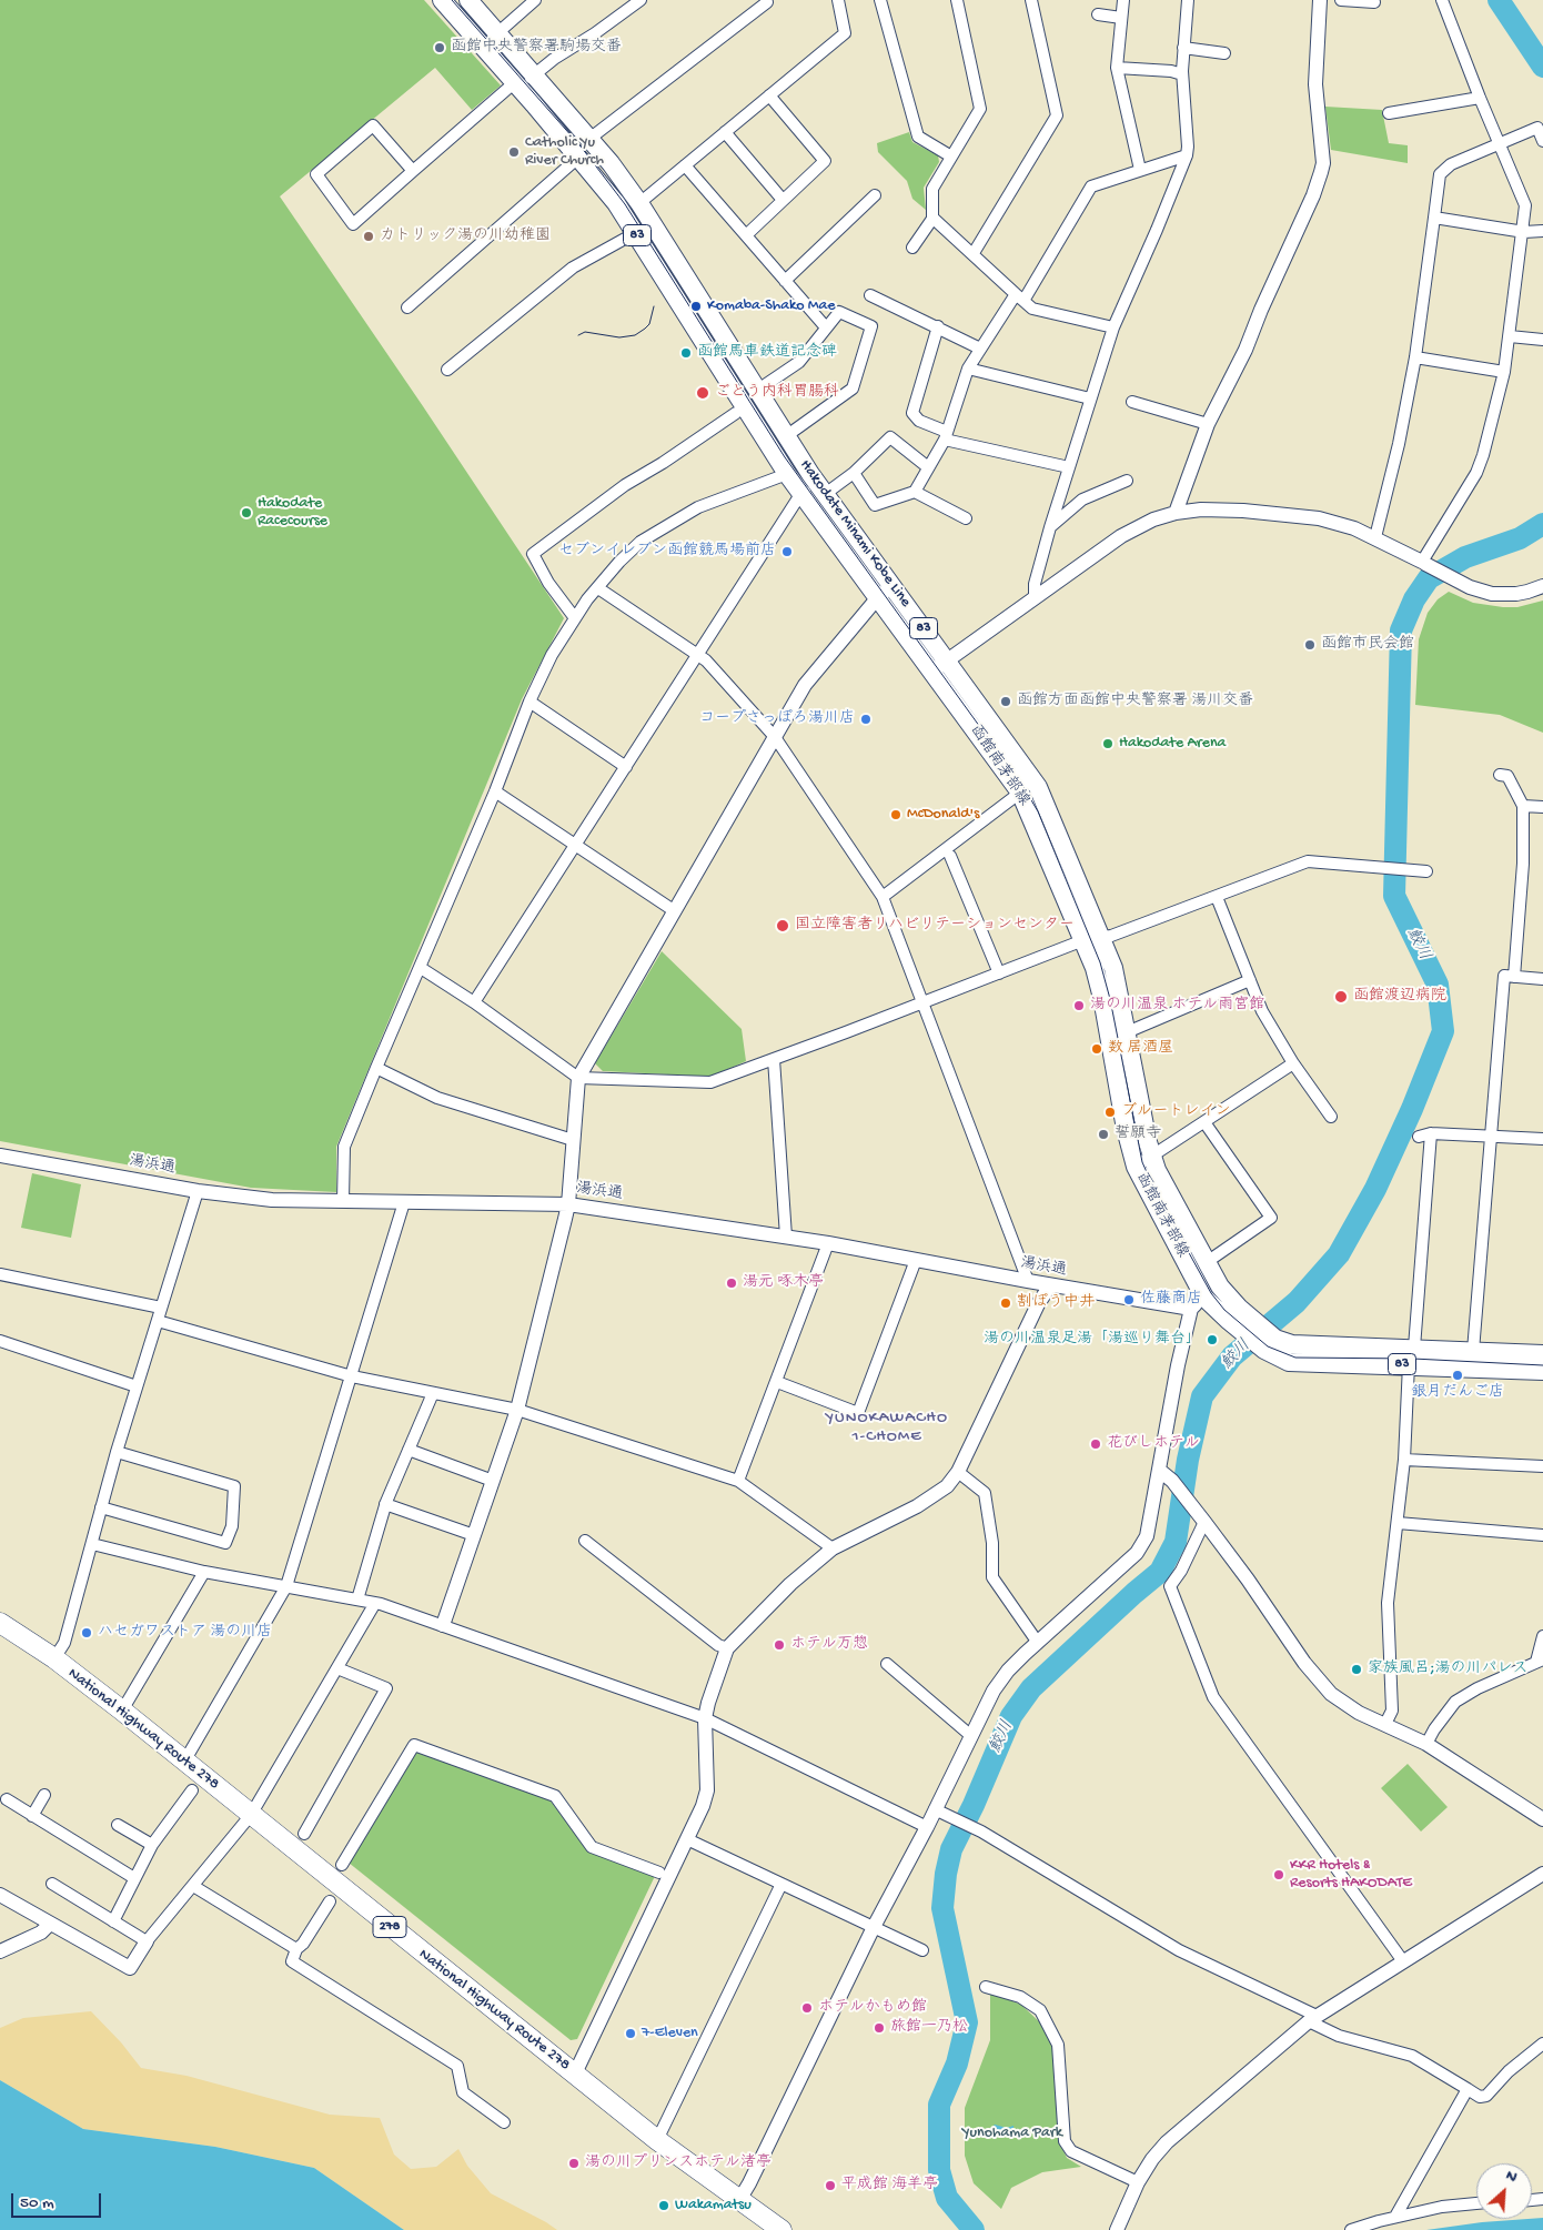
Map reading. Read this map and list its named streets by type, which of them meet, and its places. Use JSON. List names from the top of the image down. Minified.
{"streets":{"highway":["National Highway Route 278","278"],"main road":["83","Hakodate Minami Kobe Line","函館南茅部線"],"street":["湯浜通"]},"crossings":[["83","Hakodate Minami Kobe Line"],["Hakodate Minami Kobe Line","函館南茅部線"]],"districts":["YUNOKAWACHO 1-CHOME"],"water":["鮫川"],"parks":["Yunohama Park"],"places":["函館中央警察署駒場交番","Catholic Yu River Church","カトリック湯の川幼稚園","Komaba-Shako Mae","函館馬車鉄道記念碑","ごとう内科胃腸科","Hakodate Racecourse","セブンイレブン函館競馬場前店","函館市民会館","函館方面函館中央警察署 湯川交番","コープさっぽろ湯川店","Hakodate Arena","McDonald's","国立障害者リハビリテーションセンター","函館渡辺病院","湯の川温泉 ホテル雨宮館","数 居酒屋","ブルートレイン","誓願寺","湯元 啄木亭","佐藤商店","割ぽう中井","湯の川温泉足湯「湯巡り舞台」","銀月だんご店","花びしホテル","ハセガワストア 湯の川店","ホテル万惣","家族風呂;湯の川パレス","KKR Hotels & Resorts HAKODATE","ホテルかもめ館","旅館一乃松","7-Eleven","湯の川プリンスホテル渚亭","平成館 海羊亭","Wakamatsu"],"scale_bar":"50 m","north":"top right"}
